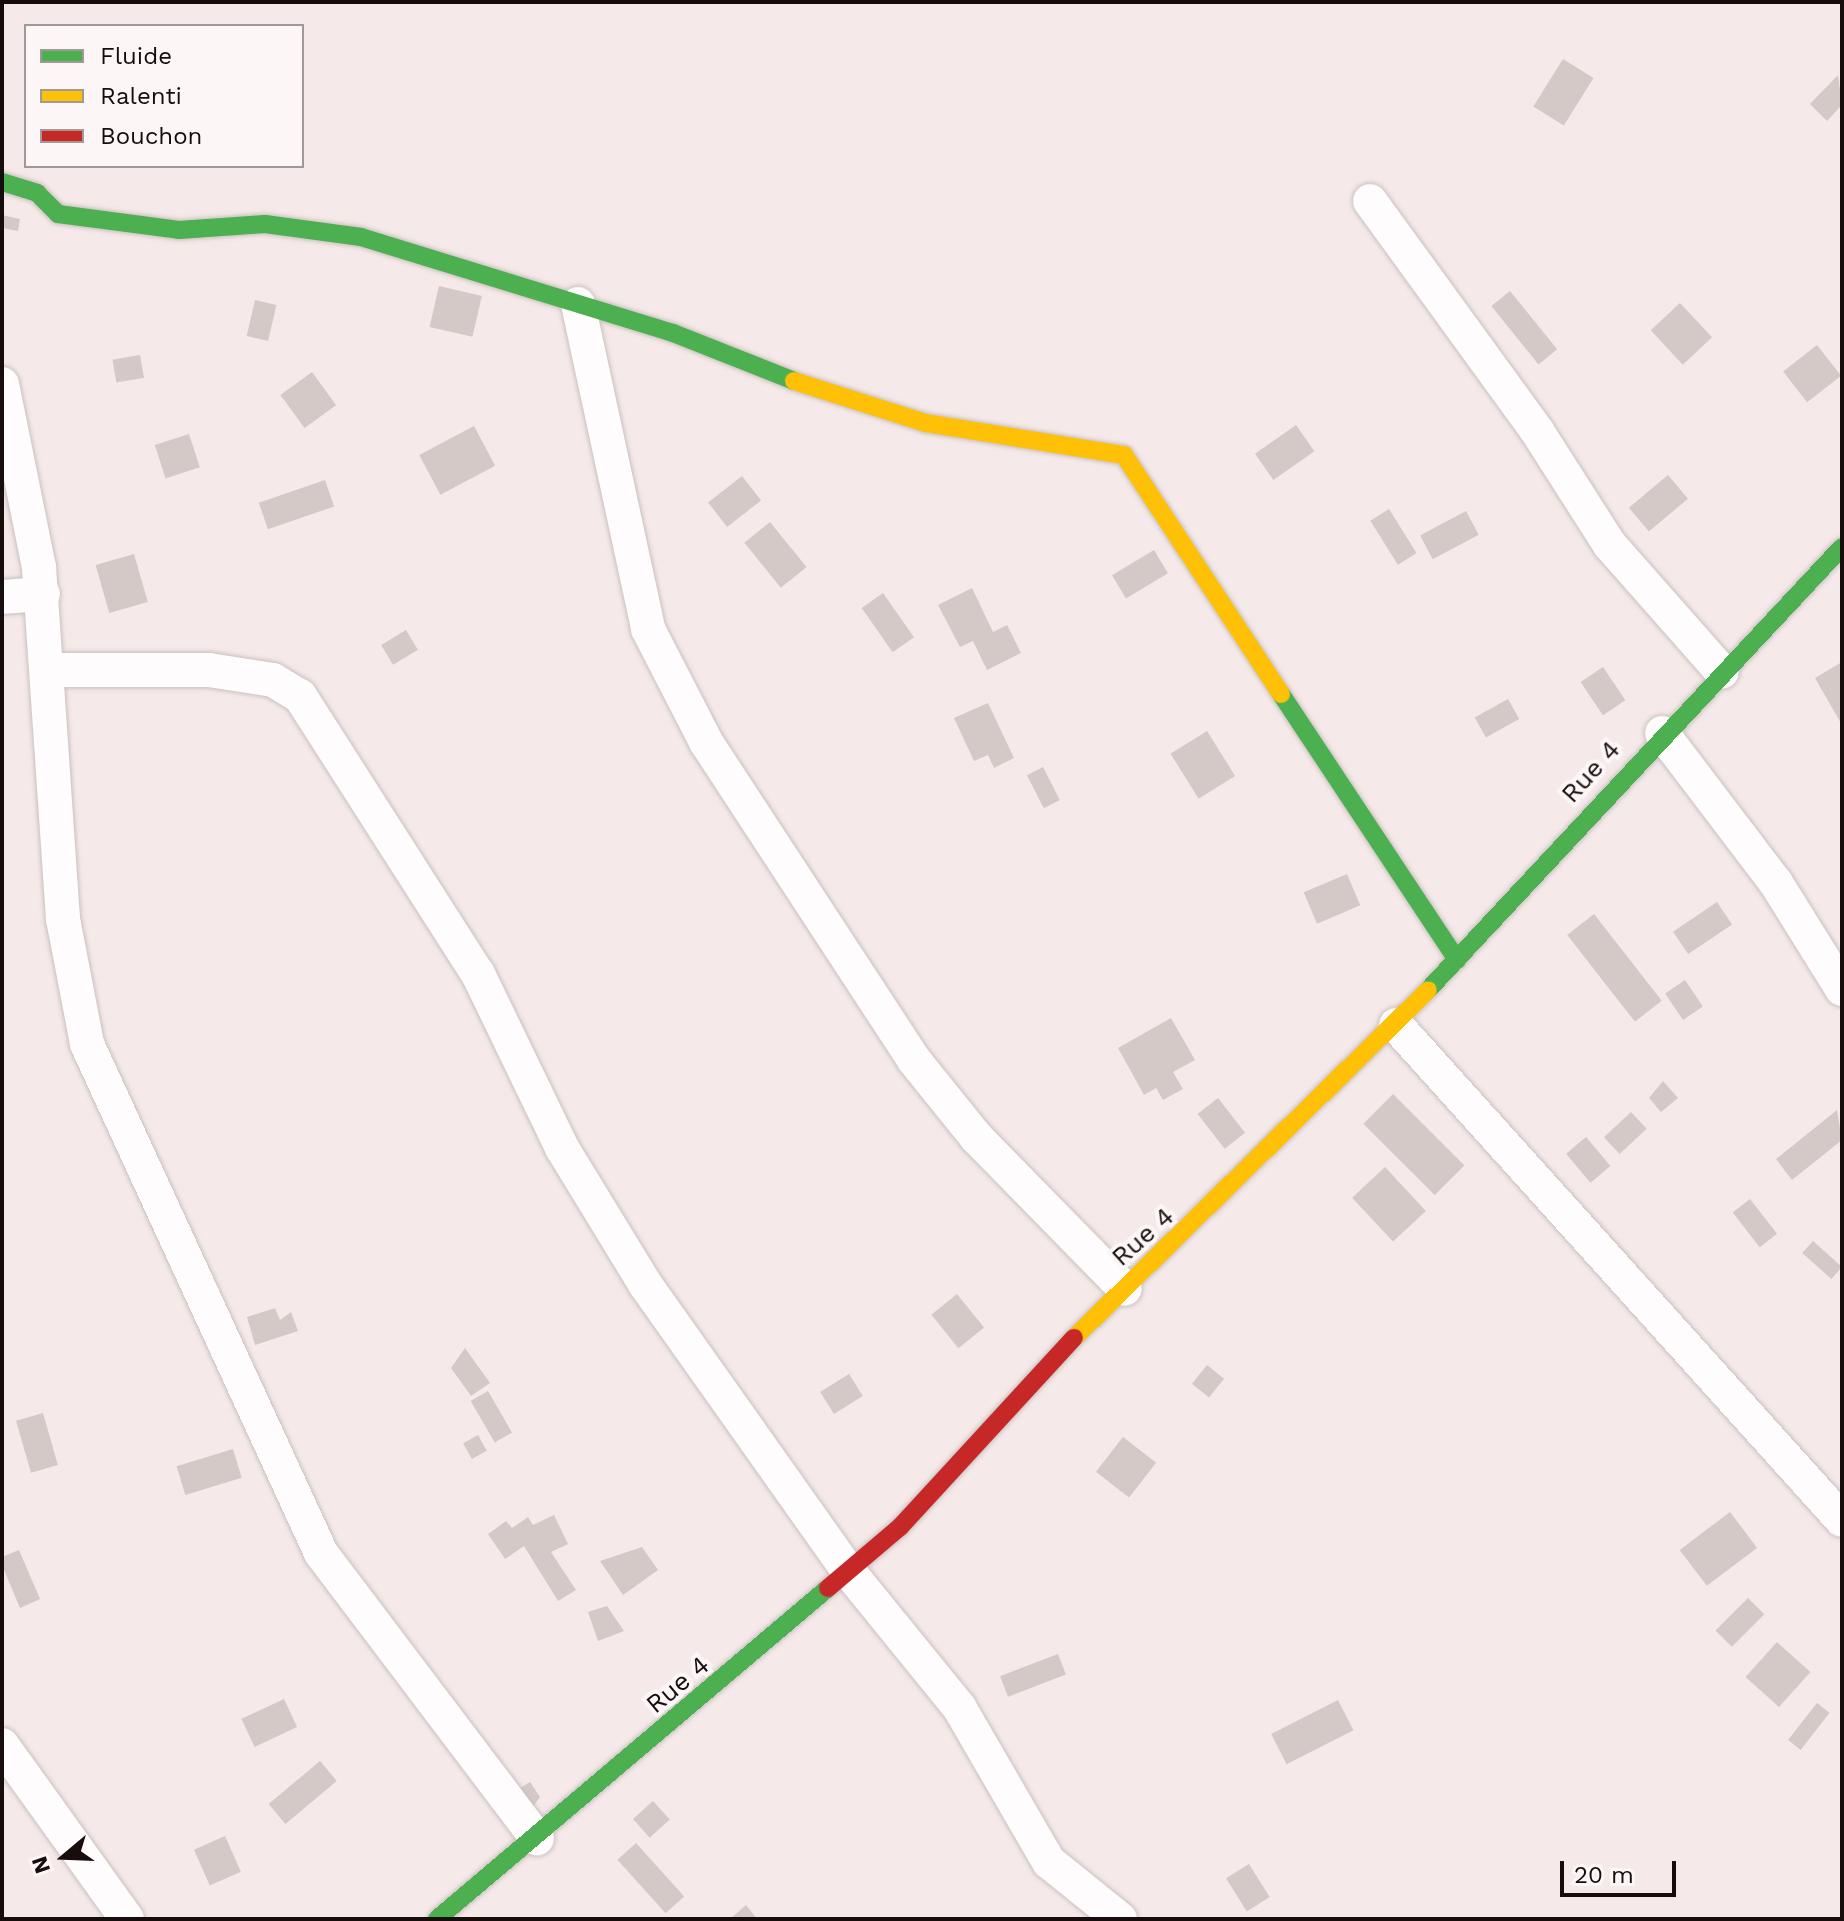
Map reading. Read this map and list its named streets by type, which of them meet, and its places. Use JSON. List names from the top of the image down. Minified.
{"streets":{"street":["Rue 4"]},"legend":["Fluide","Ralenti","Bouchon"],"scale_bar":"20 m","north":"left"}
